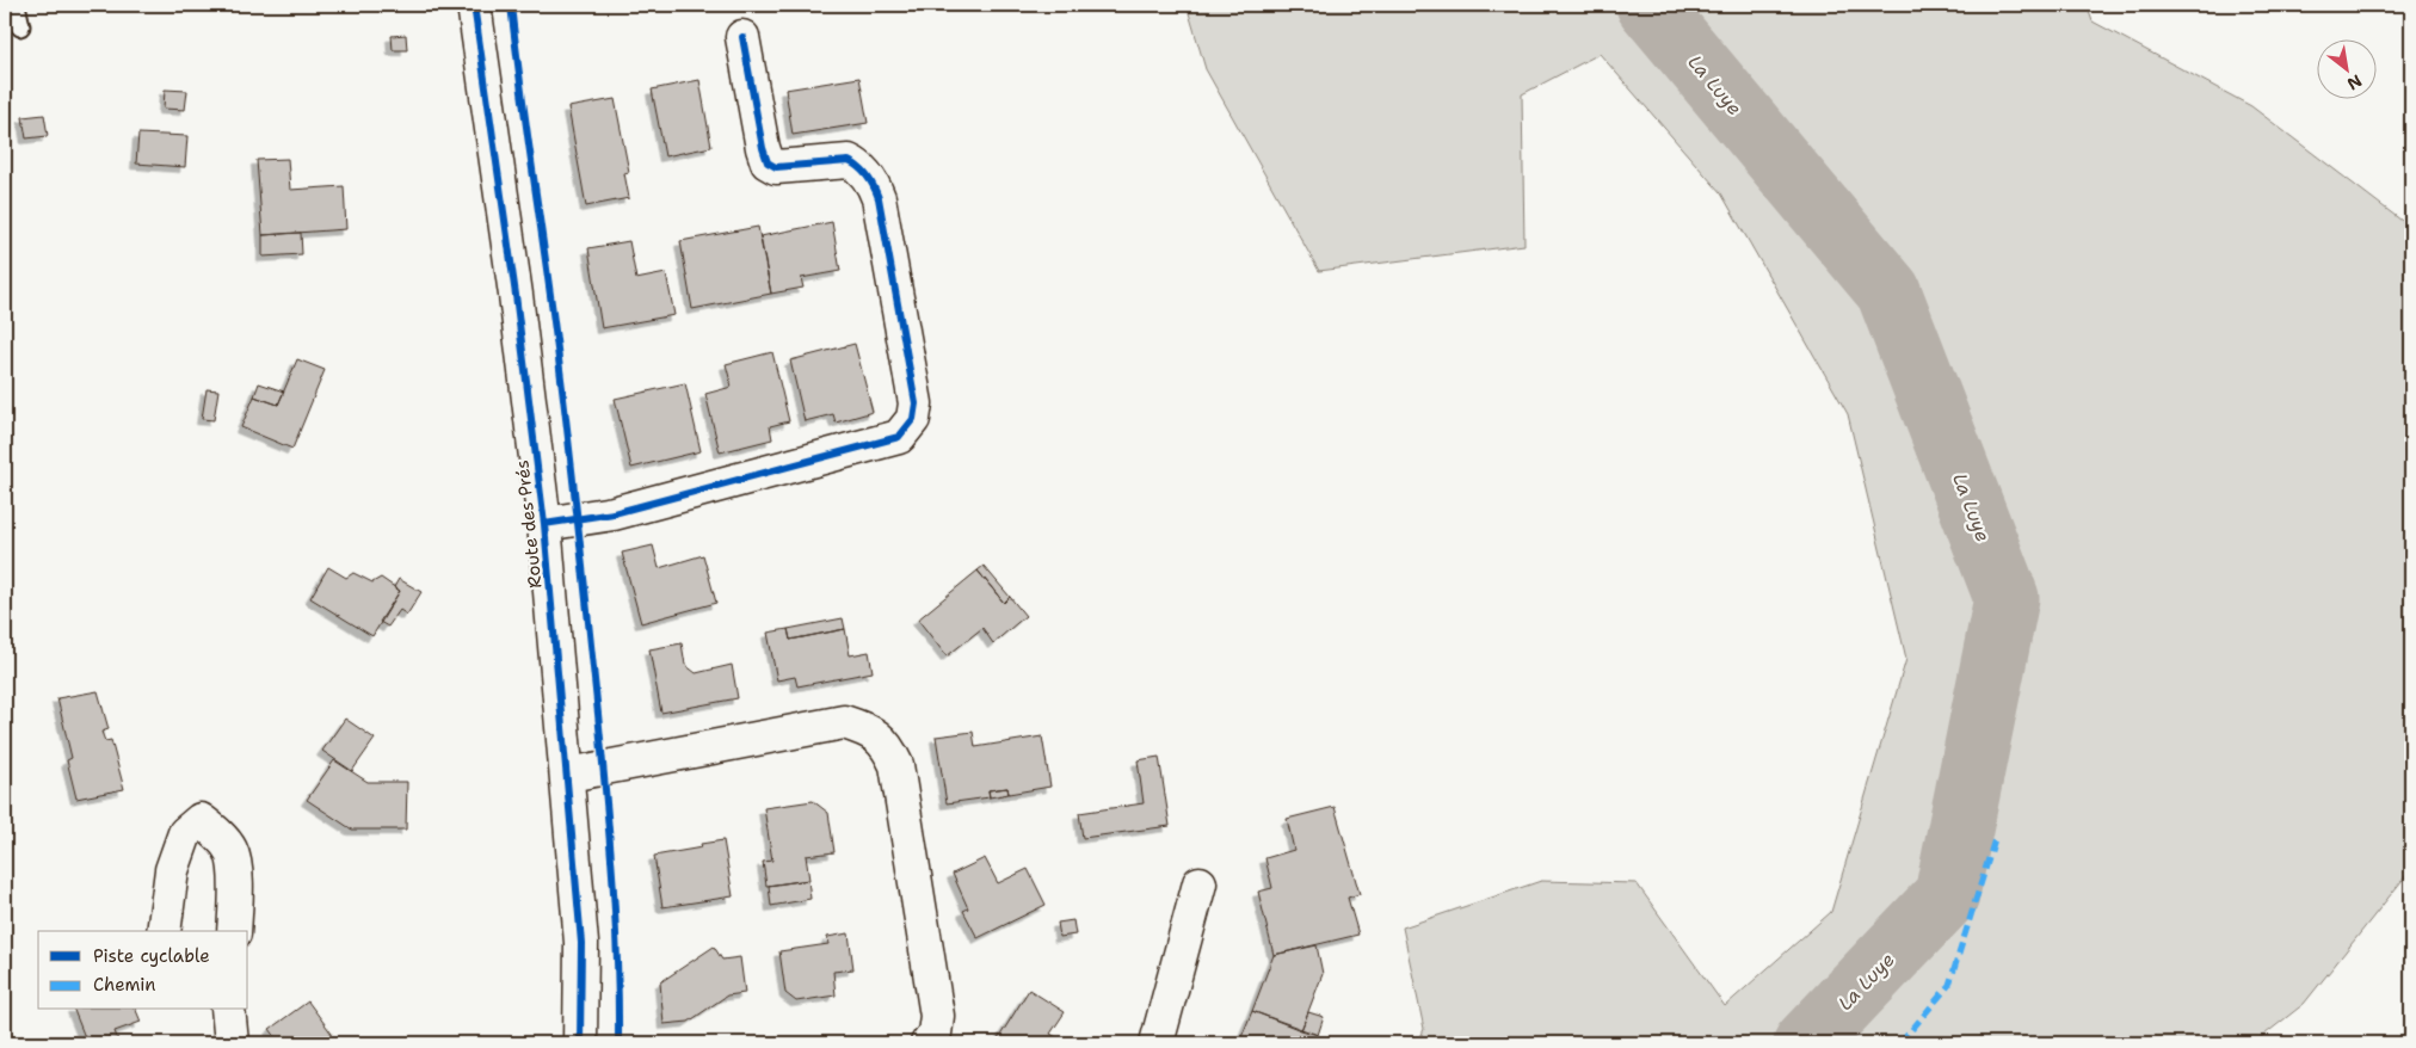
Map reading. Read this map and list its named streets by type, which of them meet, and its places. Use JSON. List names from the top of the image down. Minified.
{"streets":{"street":["Route des Prés"]},"water":["La Luye"],"legend":["Piste cyclable","Chemin"],"north":"bottom right"}
